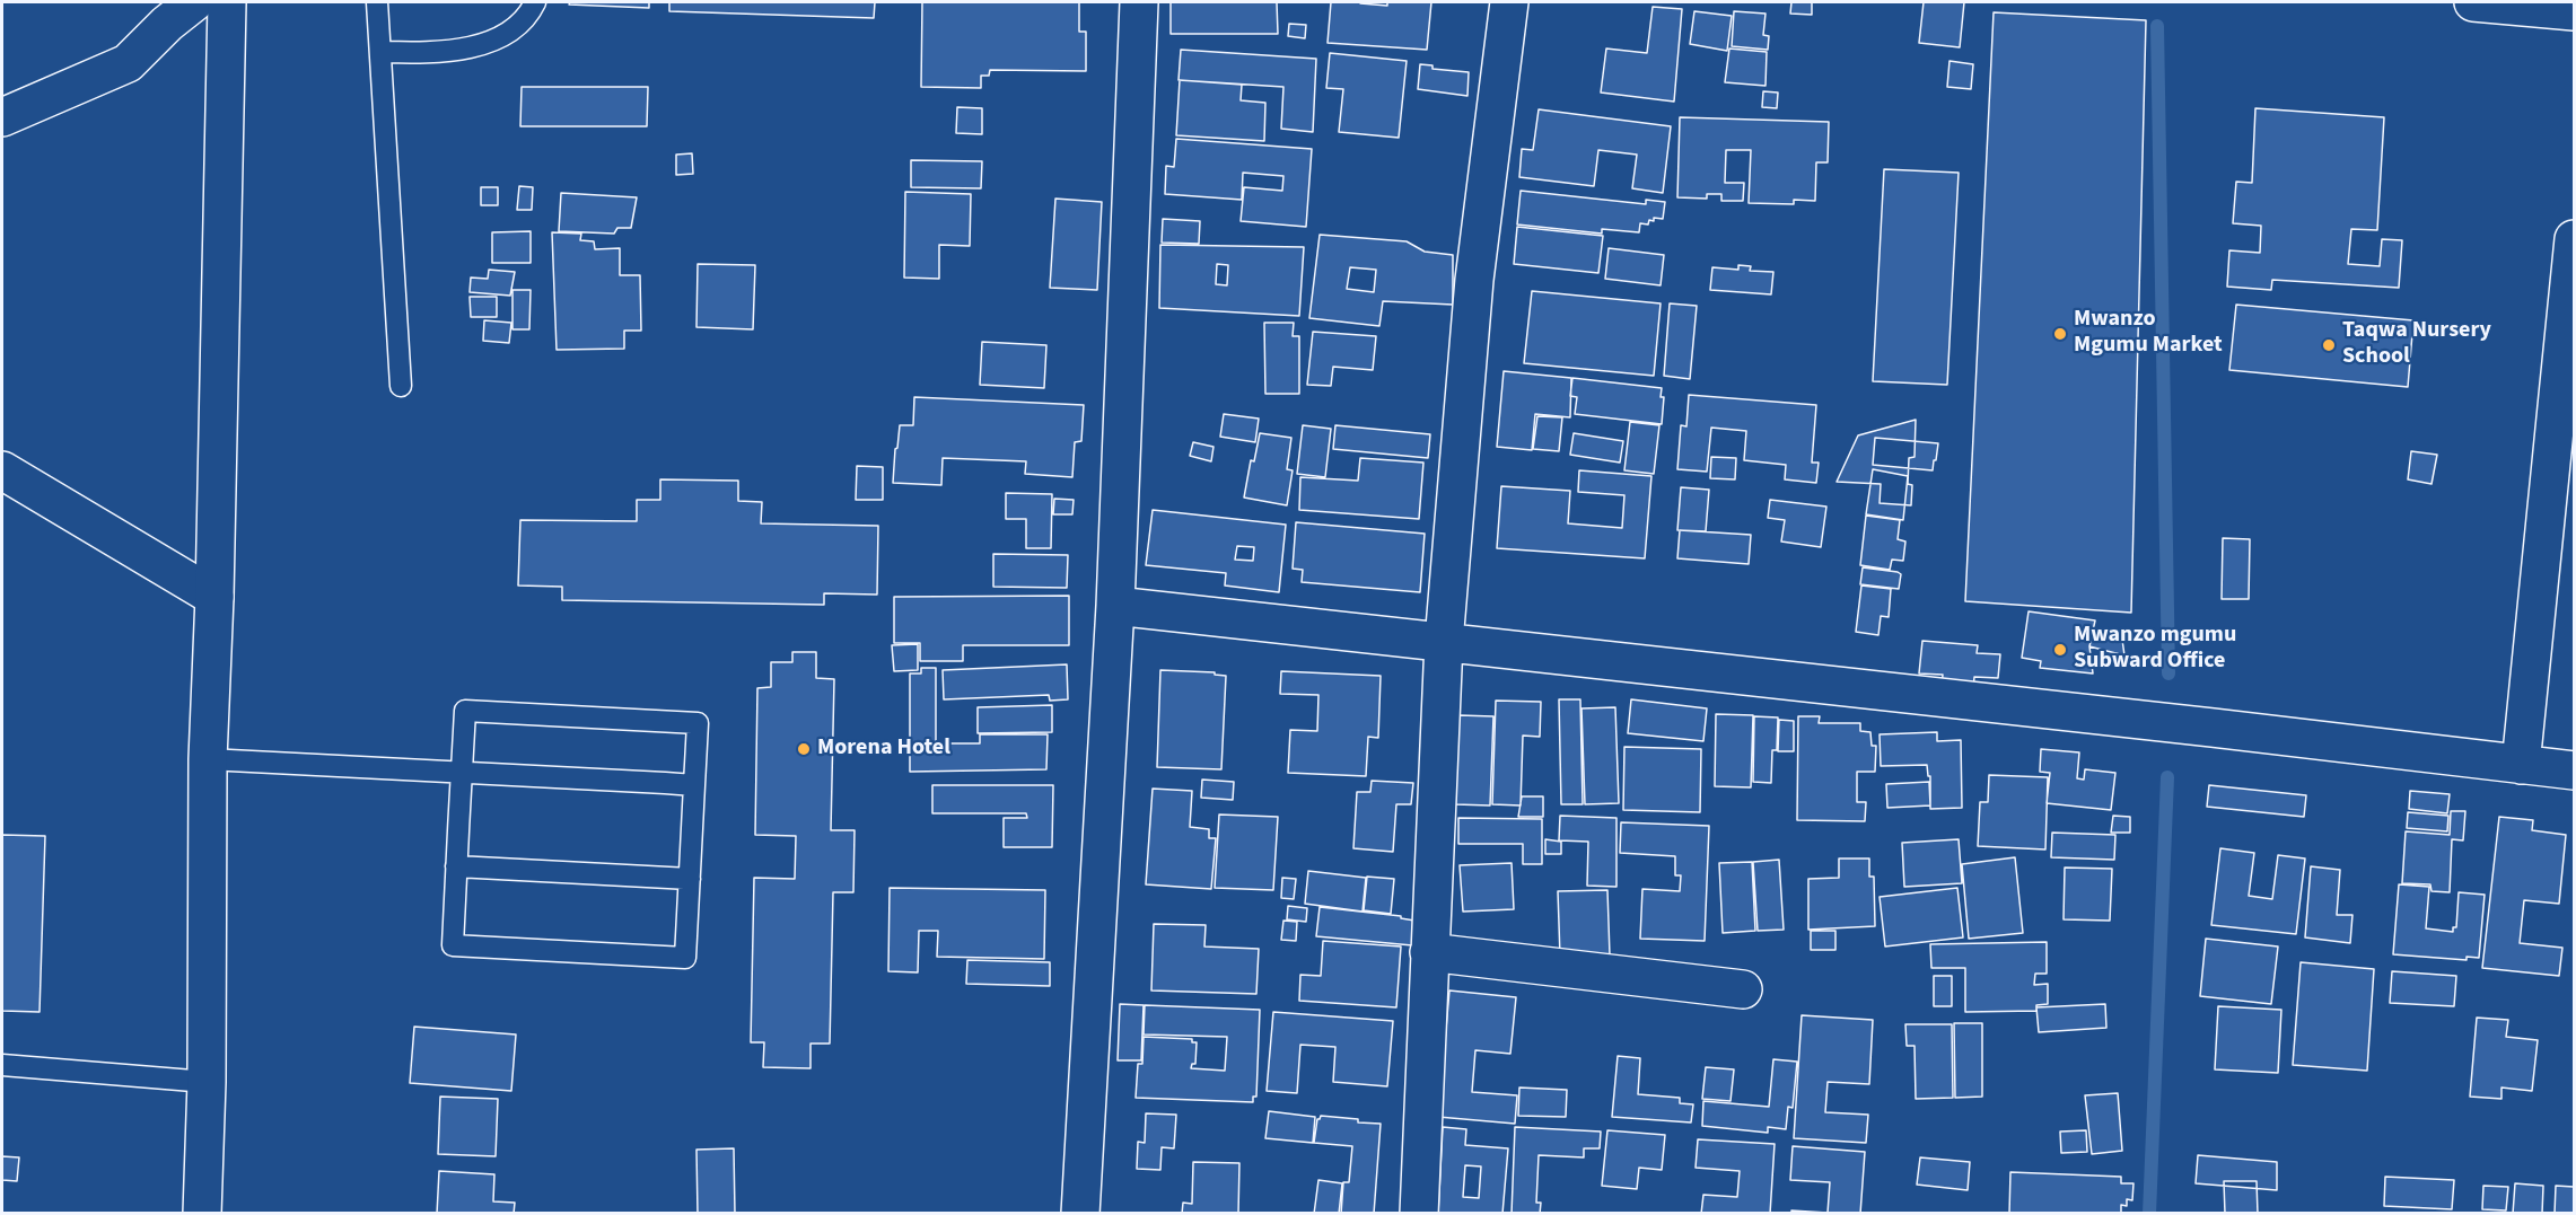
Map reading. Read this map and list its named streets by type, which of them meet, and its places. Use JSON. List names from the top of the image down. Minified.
{"places":["Mwanzo Mgumu Market","Taqwa Nursery School","Mwanzo mgumu Subward Office","Morena Hotel"]}
